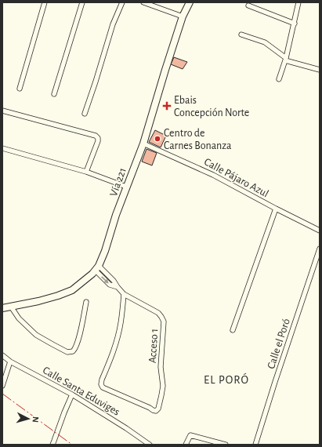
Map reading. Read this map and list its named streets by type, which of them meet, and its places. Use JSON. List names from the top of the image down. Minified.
{"streets":{"main road":["Vía 221"],"street":["Calle Pájaro Azul","Calle el Poró","Acceso 1","Calle Santa Eduviges"]},"crossings":[["Calle Pájaro Azul","Vía 221"],["Vía 221","Acceso 1"]],"districts":["EL PORÓ"],"places":{"health":["Ebais Concepción Norte"],"other":["Centro de Carnes Bonanza"]},"north":"right"}
